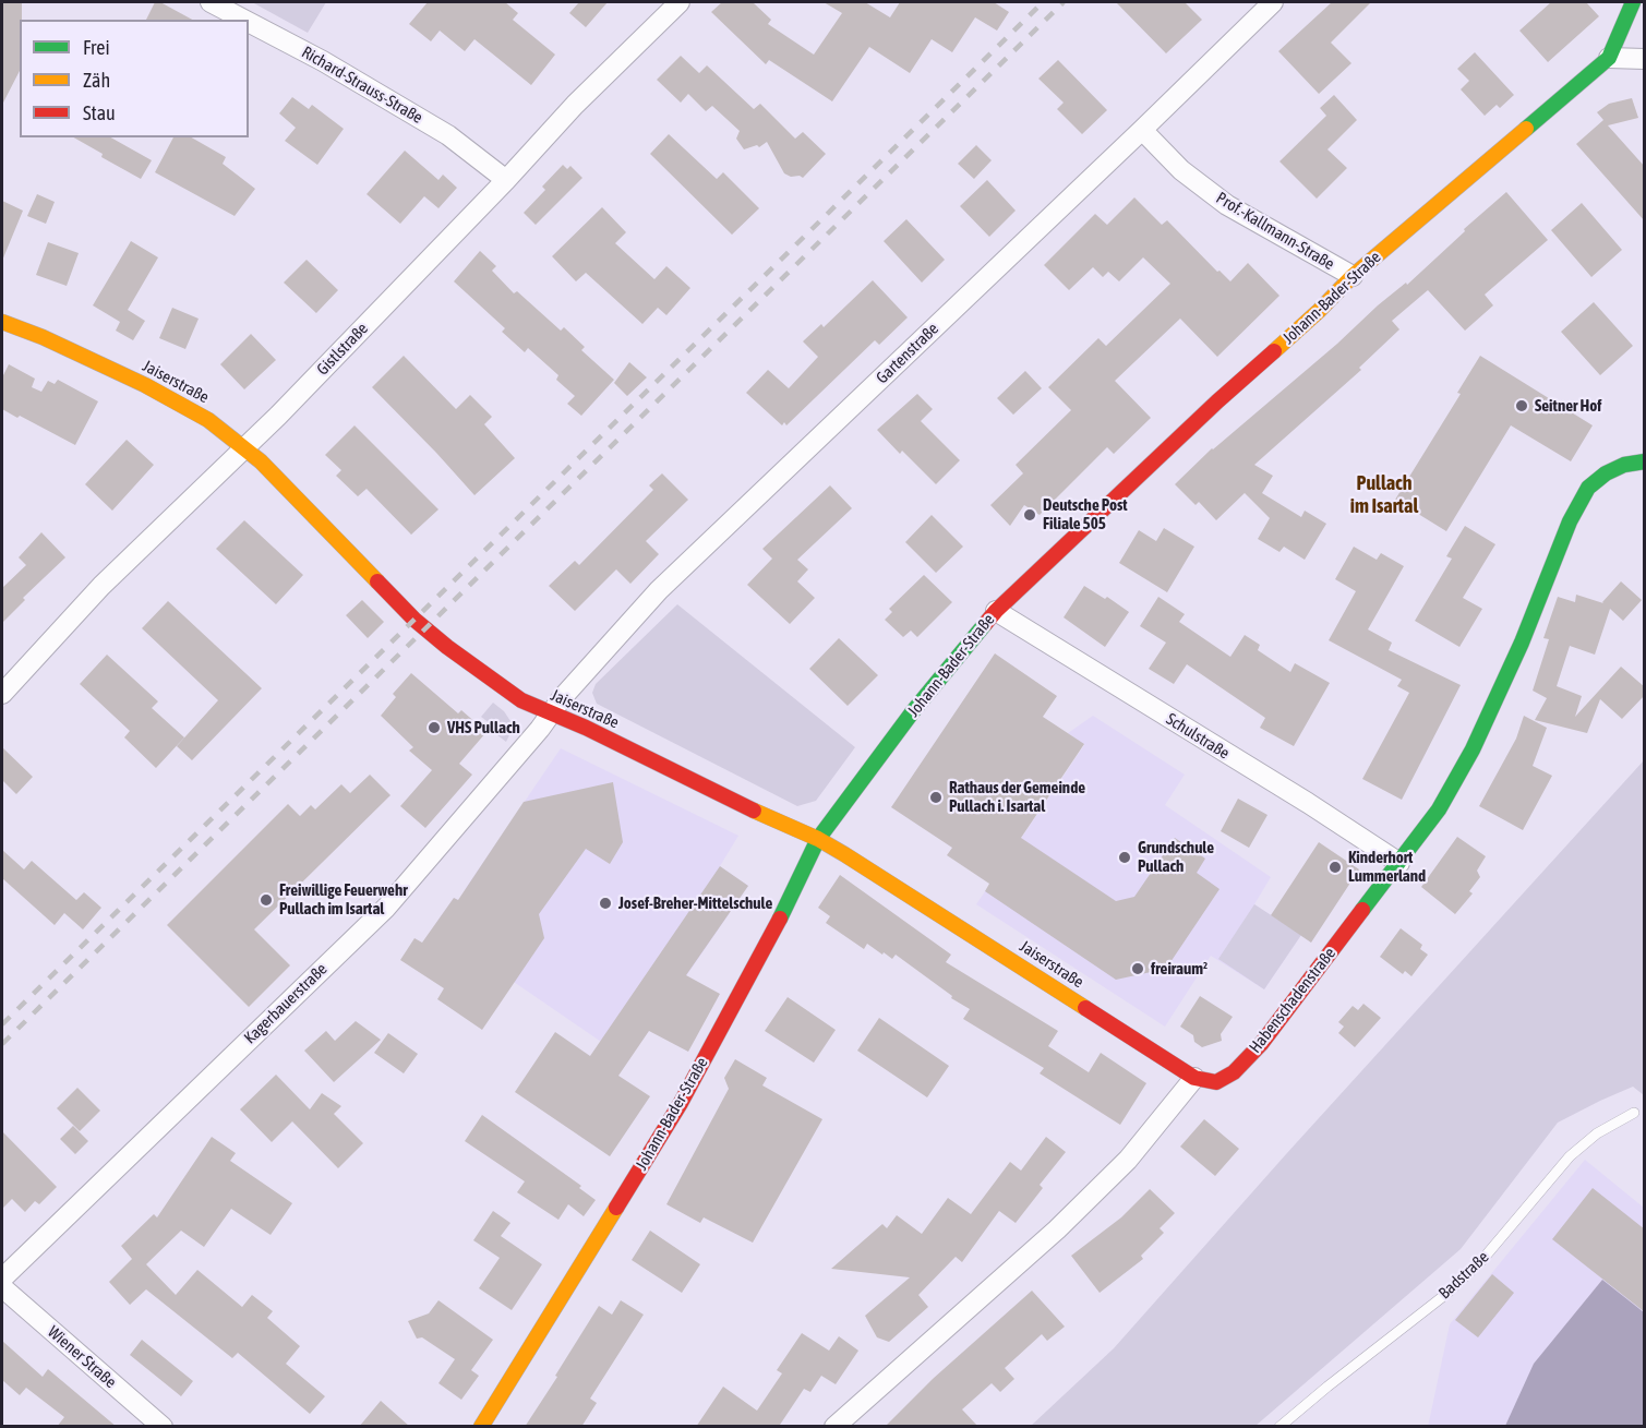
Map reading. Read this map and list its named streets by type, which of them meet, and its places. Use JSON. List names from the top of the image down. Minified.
{"streets":{"street":["Richard-Strauss-Straße","Prof.-Kallmann-Straße","Johann-Bader-Straße","Gistlstraße","Gartenstraße","Jaiserstraße","Schulstraße","Habenschadenstraße","Kagerbauerstraße","Wiener Straße"],"lane":["Badstraße"]},"crossings":[["Richard-Strauss-Straße","Gistlstraße"],["Prof.-Kallmann-Straße","Johann-Bader-Straße"],["Prof.-Kallmann-Straße","Gartenstraße"],["Johann-Bader-Straße","Jaiserstraße"],["Johann-Bader-Straße","Schulstraße"],["Gistlstraße","Jaiserstraße"],["Gartenstraße","Jaiserstraße"],["Gartenstraße","Kagerbauerstraße"],["Jaiserstraße","Habenschadenstraße"],["Jaiserstraße","Kagerbauerstraße"],["Schulstraße","Habenschadenstraße"]],"districts":["Pullach im Isartal"],"places":["Seitner Hof","Deutsche Post Filiale 505","VHS Pullach","Rathaus der Gemeinde Pullach i. Isartal","Grundschule Pullach","Kinderhort Lummerland","Freiwillige Feuerwehr Pullach im Isartal","Josef-Breher-Mittelschule","freiraum²"],"legend":["Frei","Zäh","Stau"]}
